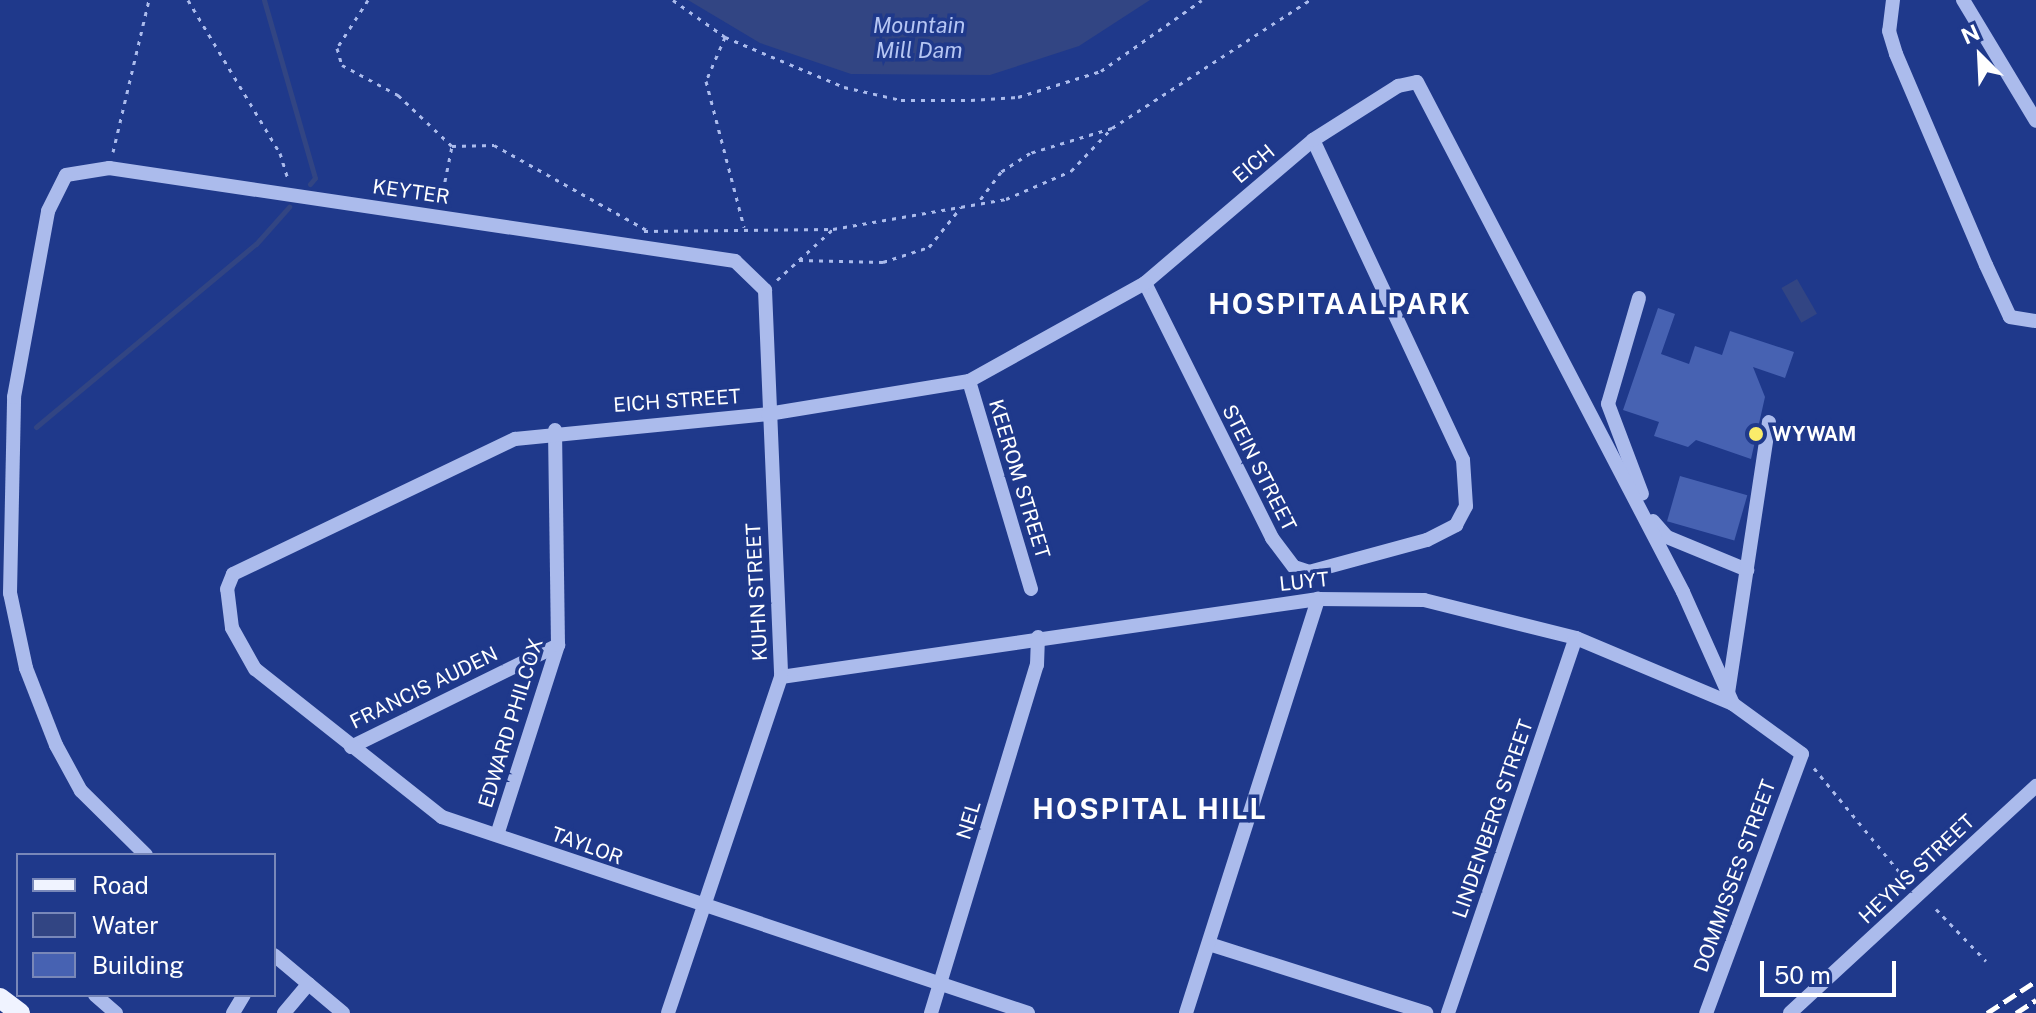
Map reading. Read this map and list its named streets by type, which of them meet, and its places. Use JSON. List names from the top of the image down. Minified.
{"streets":{"street":["EICH","KEYTER","EICH STREET","STEIN STREET","KEEROM STREET","LUYT","KUHN STREET","FRANCIS AUDEN","EDWARD PHILCOX","LINDENBERG STREET","NEL","TAYLOR","HEYNS STREET","DOMMISSES STREET"]},"crossings":[["EICH","EICH STREET"],["EICH","STEIN STREET"],["EICH","LUYT"],["KEYTER","KUHN STREET"],["EICH STREET","STEIN STREET"],["EICH STREET","KEEROM STREET"],["EICH STREET","KUHN STREET"],["EICH STREET","EDWARD PHILCOX"],["EICH STREET","TAYLOR"],["LUYT","KUHN STREET"],["LUYT","LINDENBERG STREET"],["LUYT","NEL"],["LUYT","DOMMISSES STREET"],["KUHN STREET","TAYLOR"],["FRANCIS AUDEN","EDWARD PHILCOX"],["FRANCIS AUDEN","TAYLOR"],["EDWARD PHILCOX","TAYLOR"],["NEL","TAYLOR"]],"districts":["HOSPITAALPARK","HOSPITAL HILL"],"water":["Mountain Mill Dam"],"places":["WYWAM"],"legend":["Road","Water","Building"],"scale_bar":"50 m","north":"top left"}
